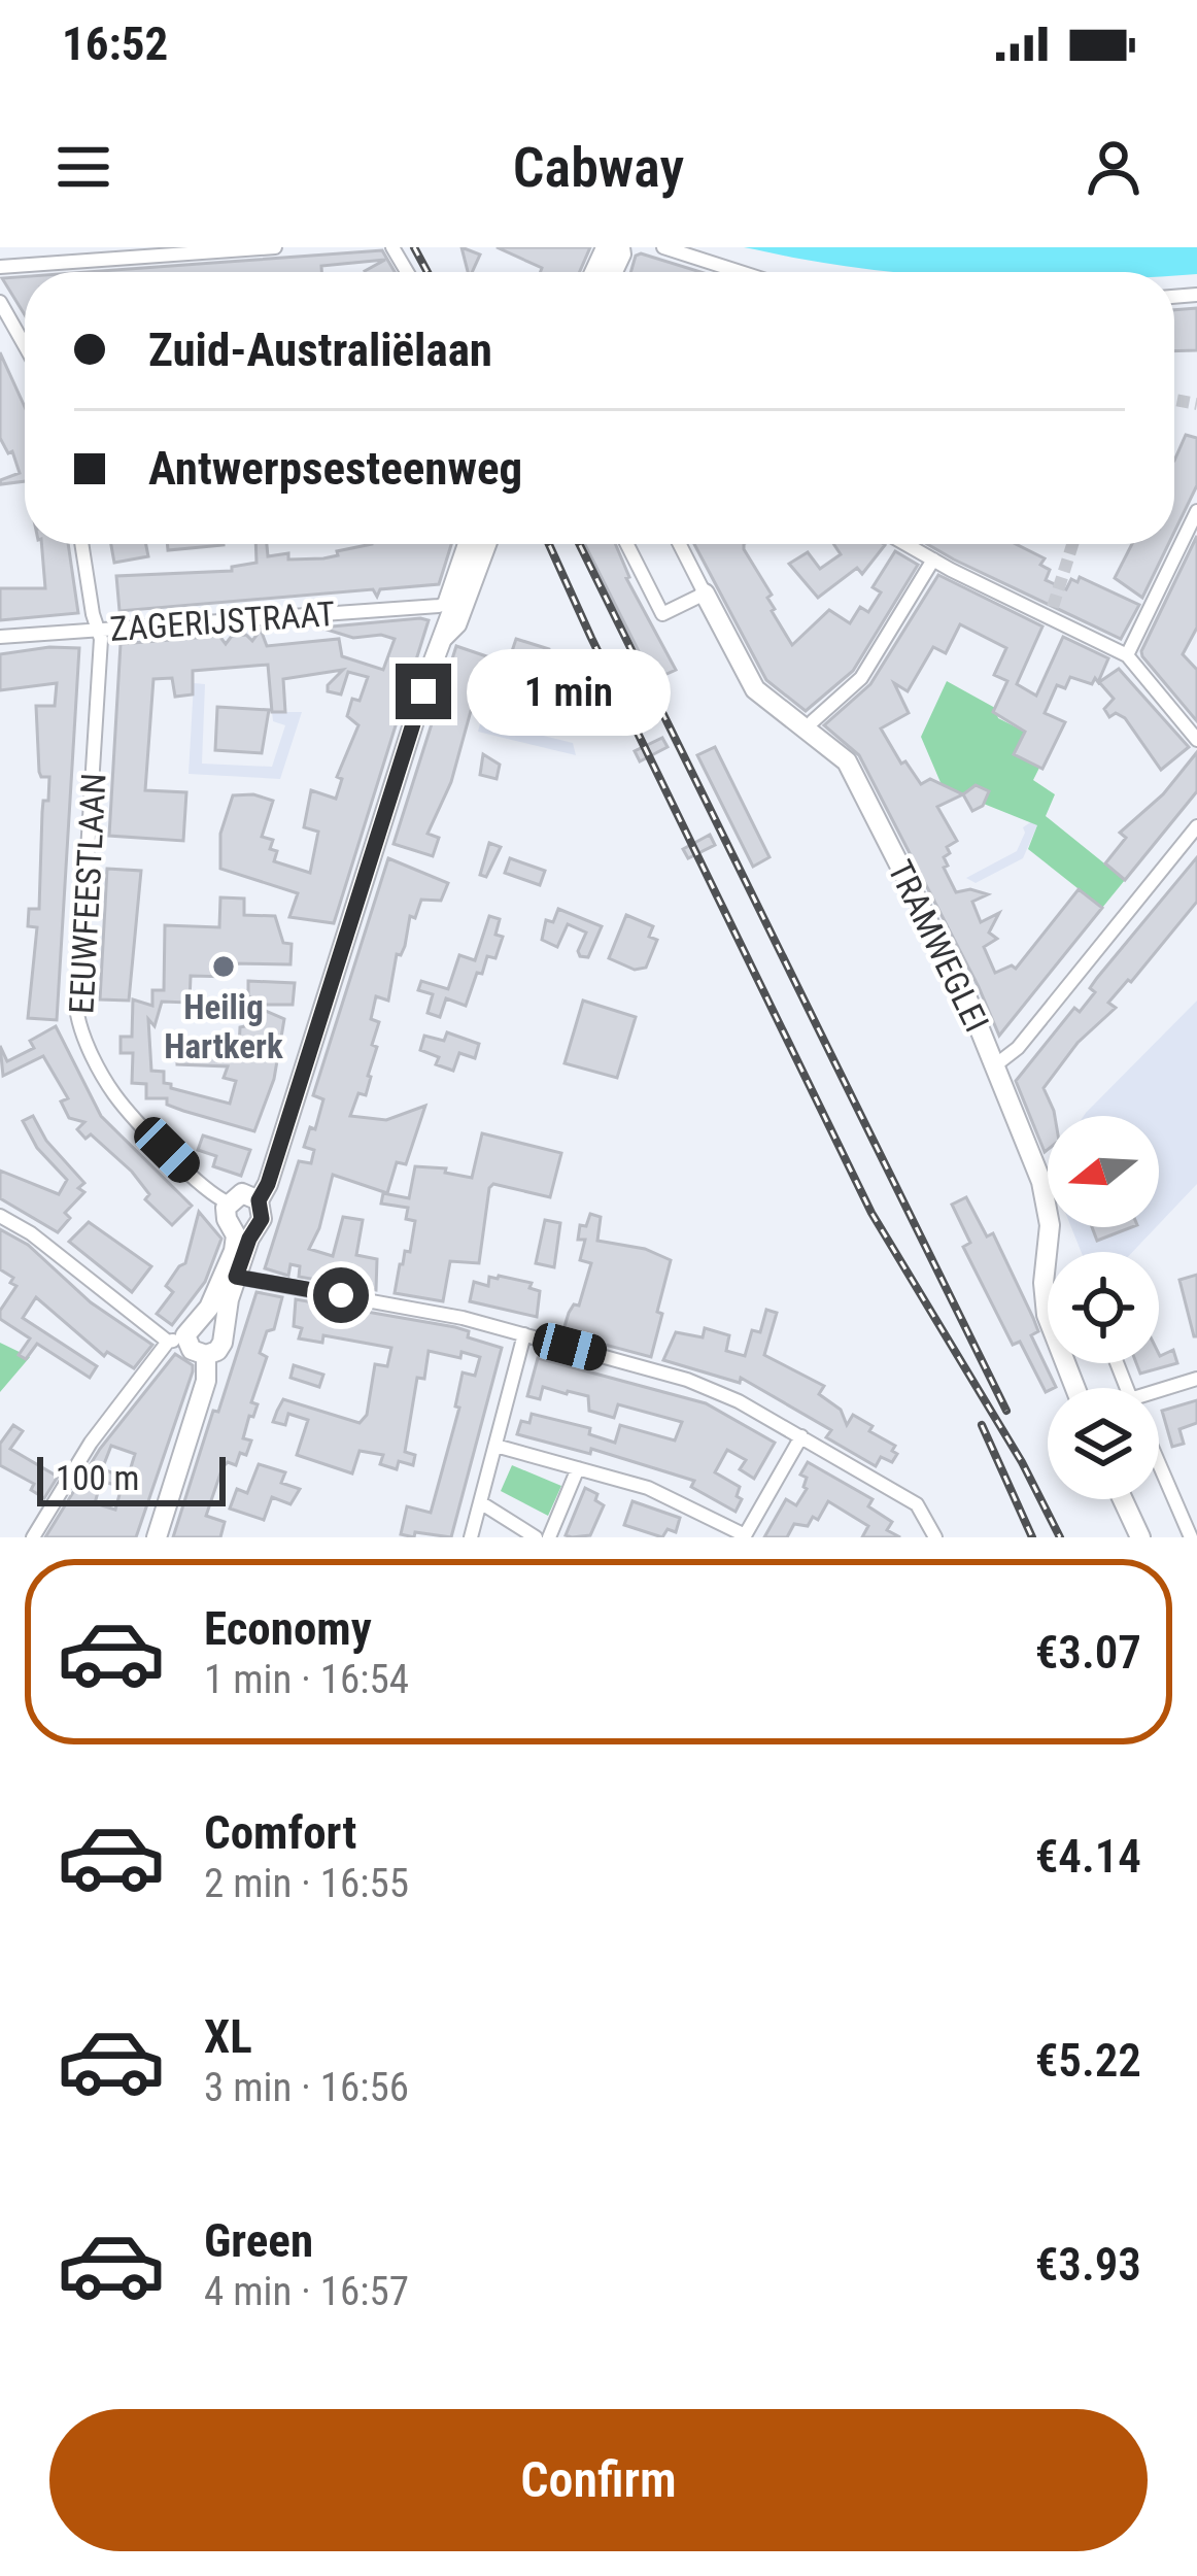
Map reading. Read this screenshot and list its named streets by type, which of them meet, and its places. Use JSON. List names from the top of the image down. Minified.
{"streets":{"street":["ZAGERIJSTRAAT","EEUWFEESTLAAN","TRAMWEGLEI"]},"crossings":[["ZAGERIJSTRAAT","EEUWFEESTLAAN"]],"places":["Heilig Hartkerk"],"scale_bar":"100 m","north":"left","page":{"status":"16:52","header":"Cabway","banner":["Zuid-Australiëlaan","Antwerpsesteenweg"],"bubble":"1 min","scale":"100 m","list":[{"name":"Economy","note":"1 min · 16:54","value":"€3.07"},{"name":"Comfort","note":"2 min · 16:55","value":"€4.14"},{"name":"XL","note":"3 min · 16:56","value":"€5.22"},{"name":"Green","note":"4 min · 16:57","value":"€3.93"}],"buttons":"Confirm"}}
